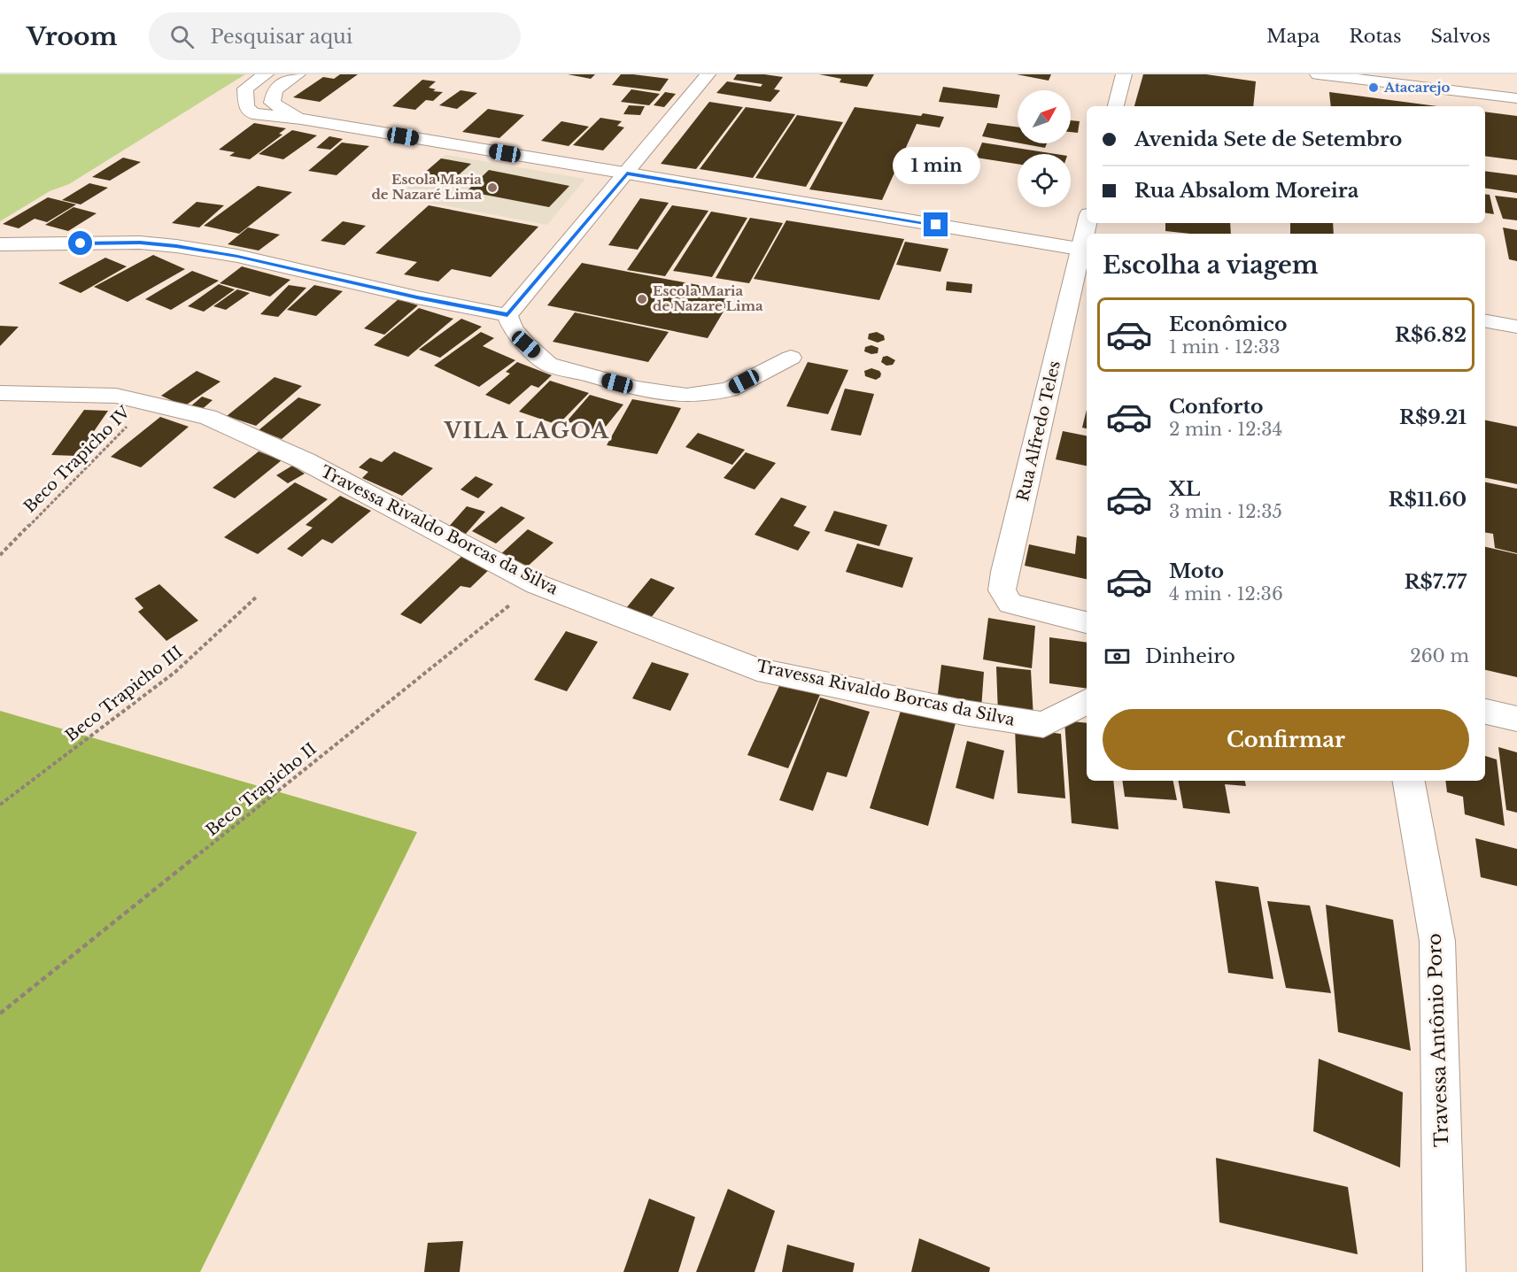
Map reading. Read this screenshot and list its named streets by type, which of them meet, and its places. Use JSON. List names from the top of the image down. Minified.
{"streets":{"street":["Rua Alfredo Teles","Travessa Rivaldo Borcas da Silva","Travessa Antônio Poro"],"path":["Beco Trapicho IV","Beco Trapicho III","Beco Trapicho II"]},"crossings":[["Beco Trapicho IV","Travessa Rivaldo Borcas da Silva"],["Travessa Rivaldo Borcas da Silva","Beco Trapicho II"]],"districts":["VILA LAGOA"],"places":["Atacarejo","Escola Maria de Nazaré Lima","Escola Maria de Nazare Lima"],"north":"top right","page":{"header":"Vroom","search":"Pesquisar aqui","nav":["Mapa","Rotas","Salvos"],"banner":["Avenida Sete de Setembro","Rua Absalom Moreira"],"bubble":"1 min","heading":"Escolha a viagem","list":[{"name":"Econômico","note":"1 min · 12:33","value":"R$6.82"},{"name":"Conforto","note":"2 min · 12:34","value":"R$9.21"},{"name":"XL","note":"3 min · 12:35","value":"R$11.60"},{"name":"Moto","note":"4 min · 12:36","value":"R$7.77"}],"pay":["Dinheiro","260 m"],"buttons":"Confirmar"}}
